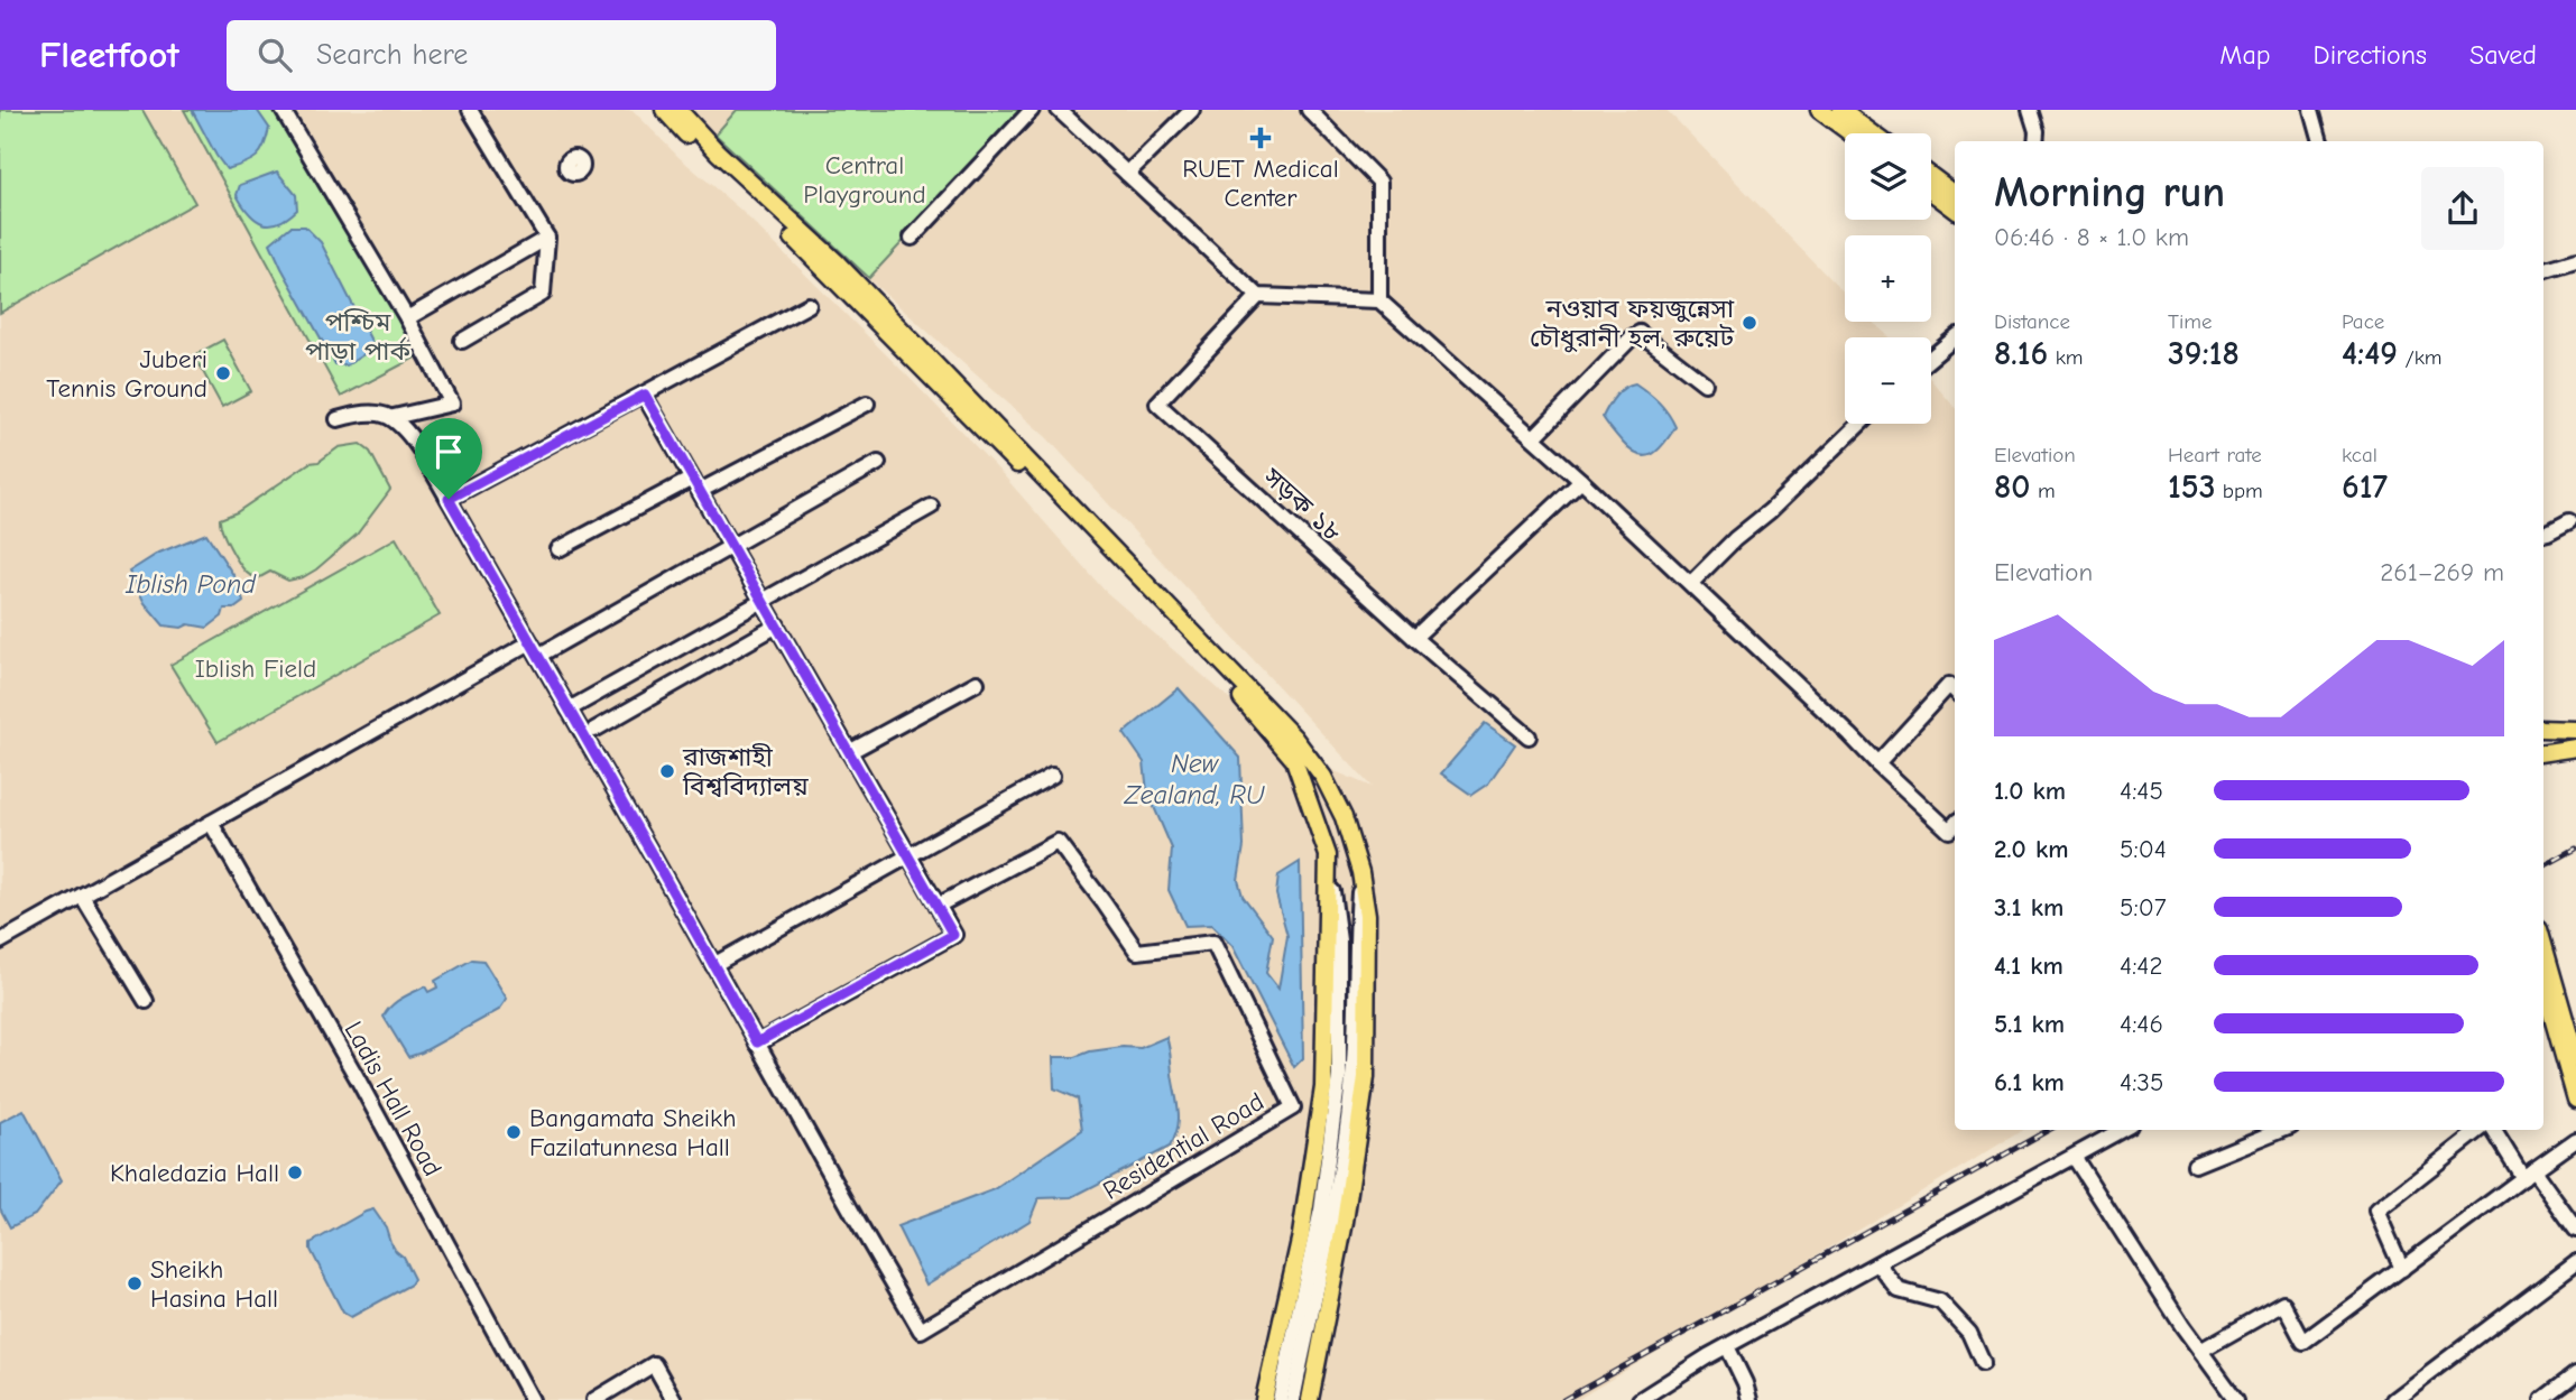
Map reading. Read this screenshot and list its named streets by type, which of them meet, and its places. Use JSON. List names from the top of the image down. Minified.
{"streets":{"street":["সড়ক ১৮","Ladis Hall Road","Residential Road"]},"water":["Iblish Pond","New Zealand, RU"],"parks":["Central Playground","পশ্চিম পাড়া পার্ক","Iblish Field"],"places":{"health":["RUET Medical Center"],"other":["নওয়াব ফয়জুন্নেসা চৌধুরানী হল, রুয়েট","Juberi Tennis Ground","রাজশাহী বিশ্ববিদ্যালয়","Bangamata Sheikh Fazilatunnesa Hall","Khaledazia Hall","Sheikh Hasina Hall"]},"page":{"header":"Fleetfoot","search":"Search here","nav":["Map","Directions","Saved"],"map_buttons":["+","−"],"heading":["Morning run","06:46 · 8 × 1.0 km"],"stats":[["Distance","8.16 km"],["Time","39:18"],["Pace","4:49 /km"],["Elevation","80 m"],["Heart rate","153 bpm"],["kcal","617"]],"chart":["Elevation","261–269 m"],"list":[{"name":"1.0 km","note":"4:45"},{"name":"2.0 km","note":"5:04"},{"name":"3.1 km","note":"5:07"},{"name":"4.1 km","note":"4:42"},{"name":"5.1 km","note":"4:46"},{"name":"6.1 km","note":"4:35"}]}}
